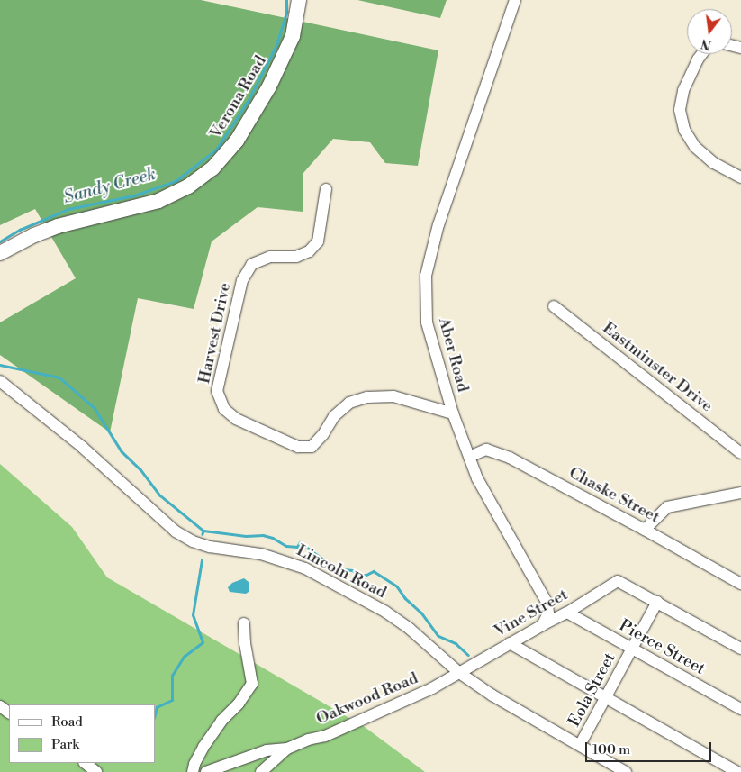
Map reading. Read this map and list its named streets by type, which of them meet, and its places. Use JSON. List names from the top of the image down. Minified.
{"streets":{"main road":["Verona Road"],"street":["Harvest Drive","Aber Road","Eastminster Drive","Chaske Street","Lincoln Road","Vine Street","Pierce Street","Eola Street","Oakwood Road"]},"crossings":[["Harvest Drive","Aber Road"],["Aber Road","Chaske Street"],["Aber Road","Vine Street"],["Lincoln Road","Vine Street"],["Lincoln Road","Eola Street"],["Lincoln Road","Oakwood Road"],["Vine Street","Pierce Street"],["Vine Street","Eola Street"],["Vine Street","Oakwood Road"],["Pierce Street","Eola Street"]],"water":["Sandy Creek"],"legend":["Road","Park"],"scale_bar":"100 m","north":"bottom"}
